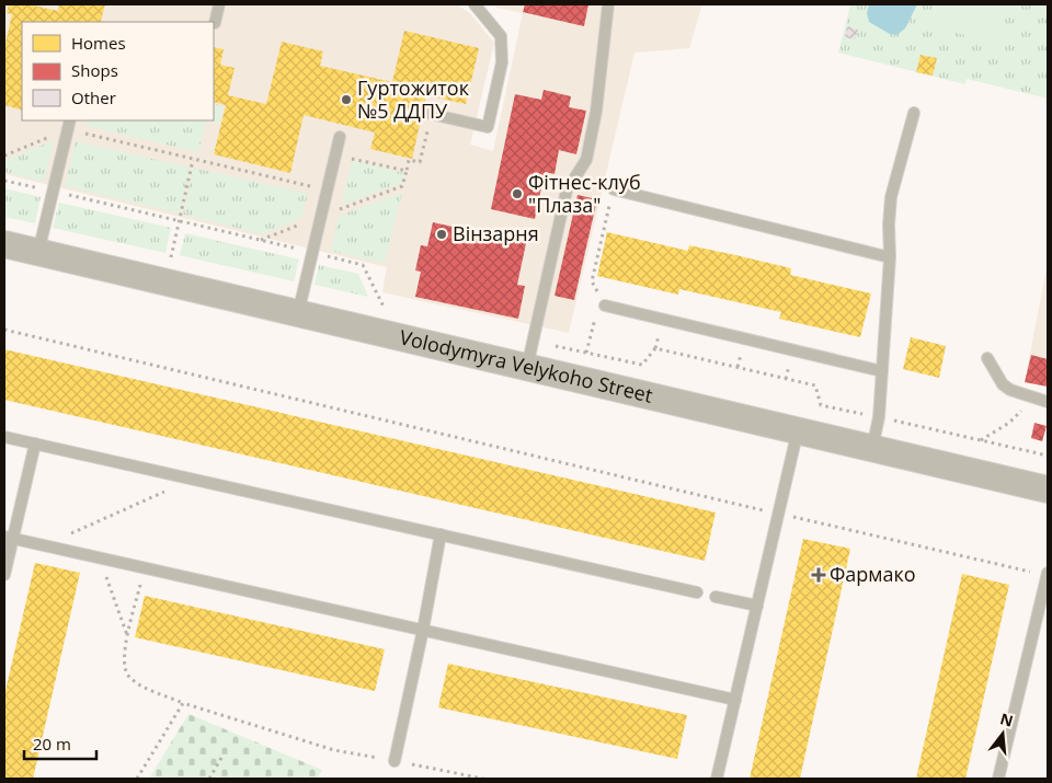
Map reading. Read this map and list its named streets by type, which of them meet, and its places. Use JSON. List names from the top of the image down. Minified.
{"streets":{"street":["Volodymyra Velykoho Street"]},"places":{"other":["Гуртожиток №5 ДДПУ","Фітнес-клуб \"Плаза\"","Вінзарня"],"health":["Фармако"]},"legend":["Homes","Shops","Other"],"scale_bar":"20 m","north":"top"}
